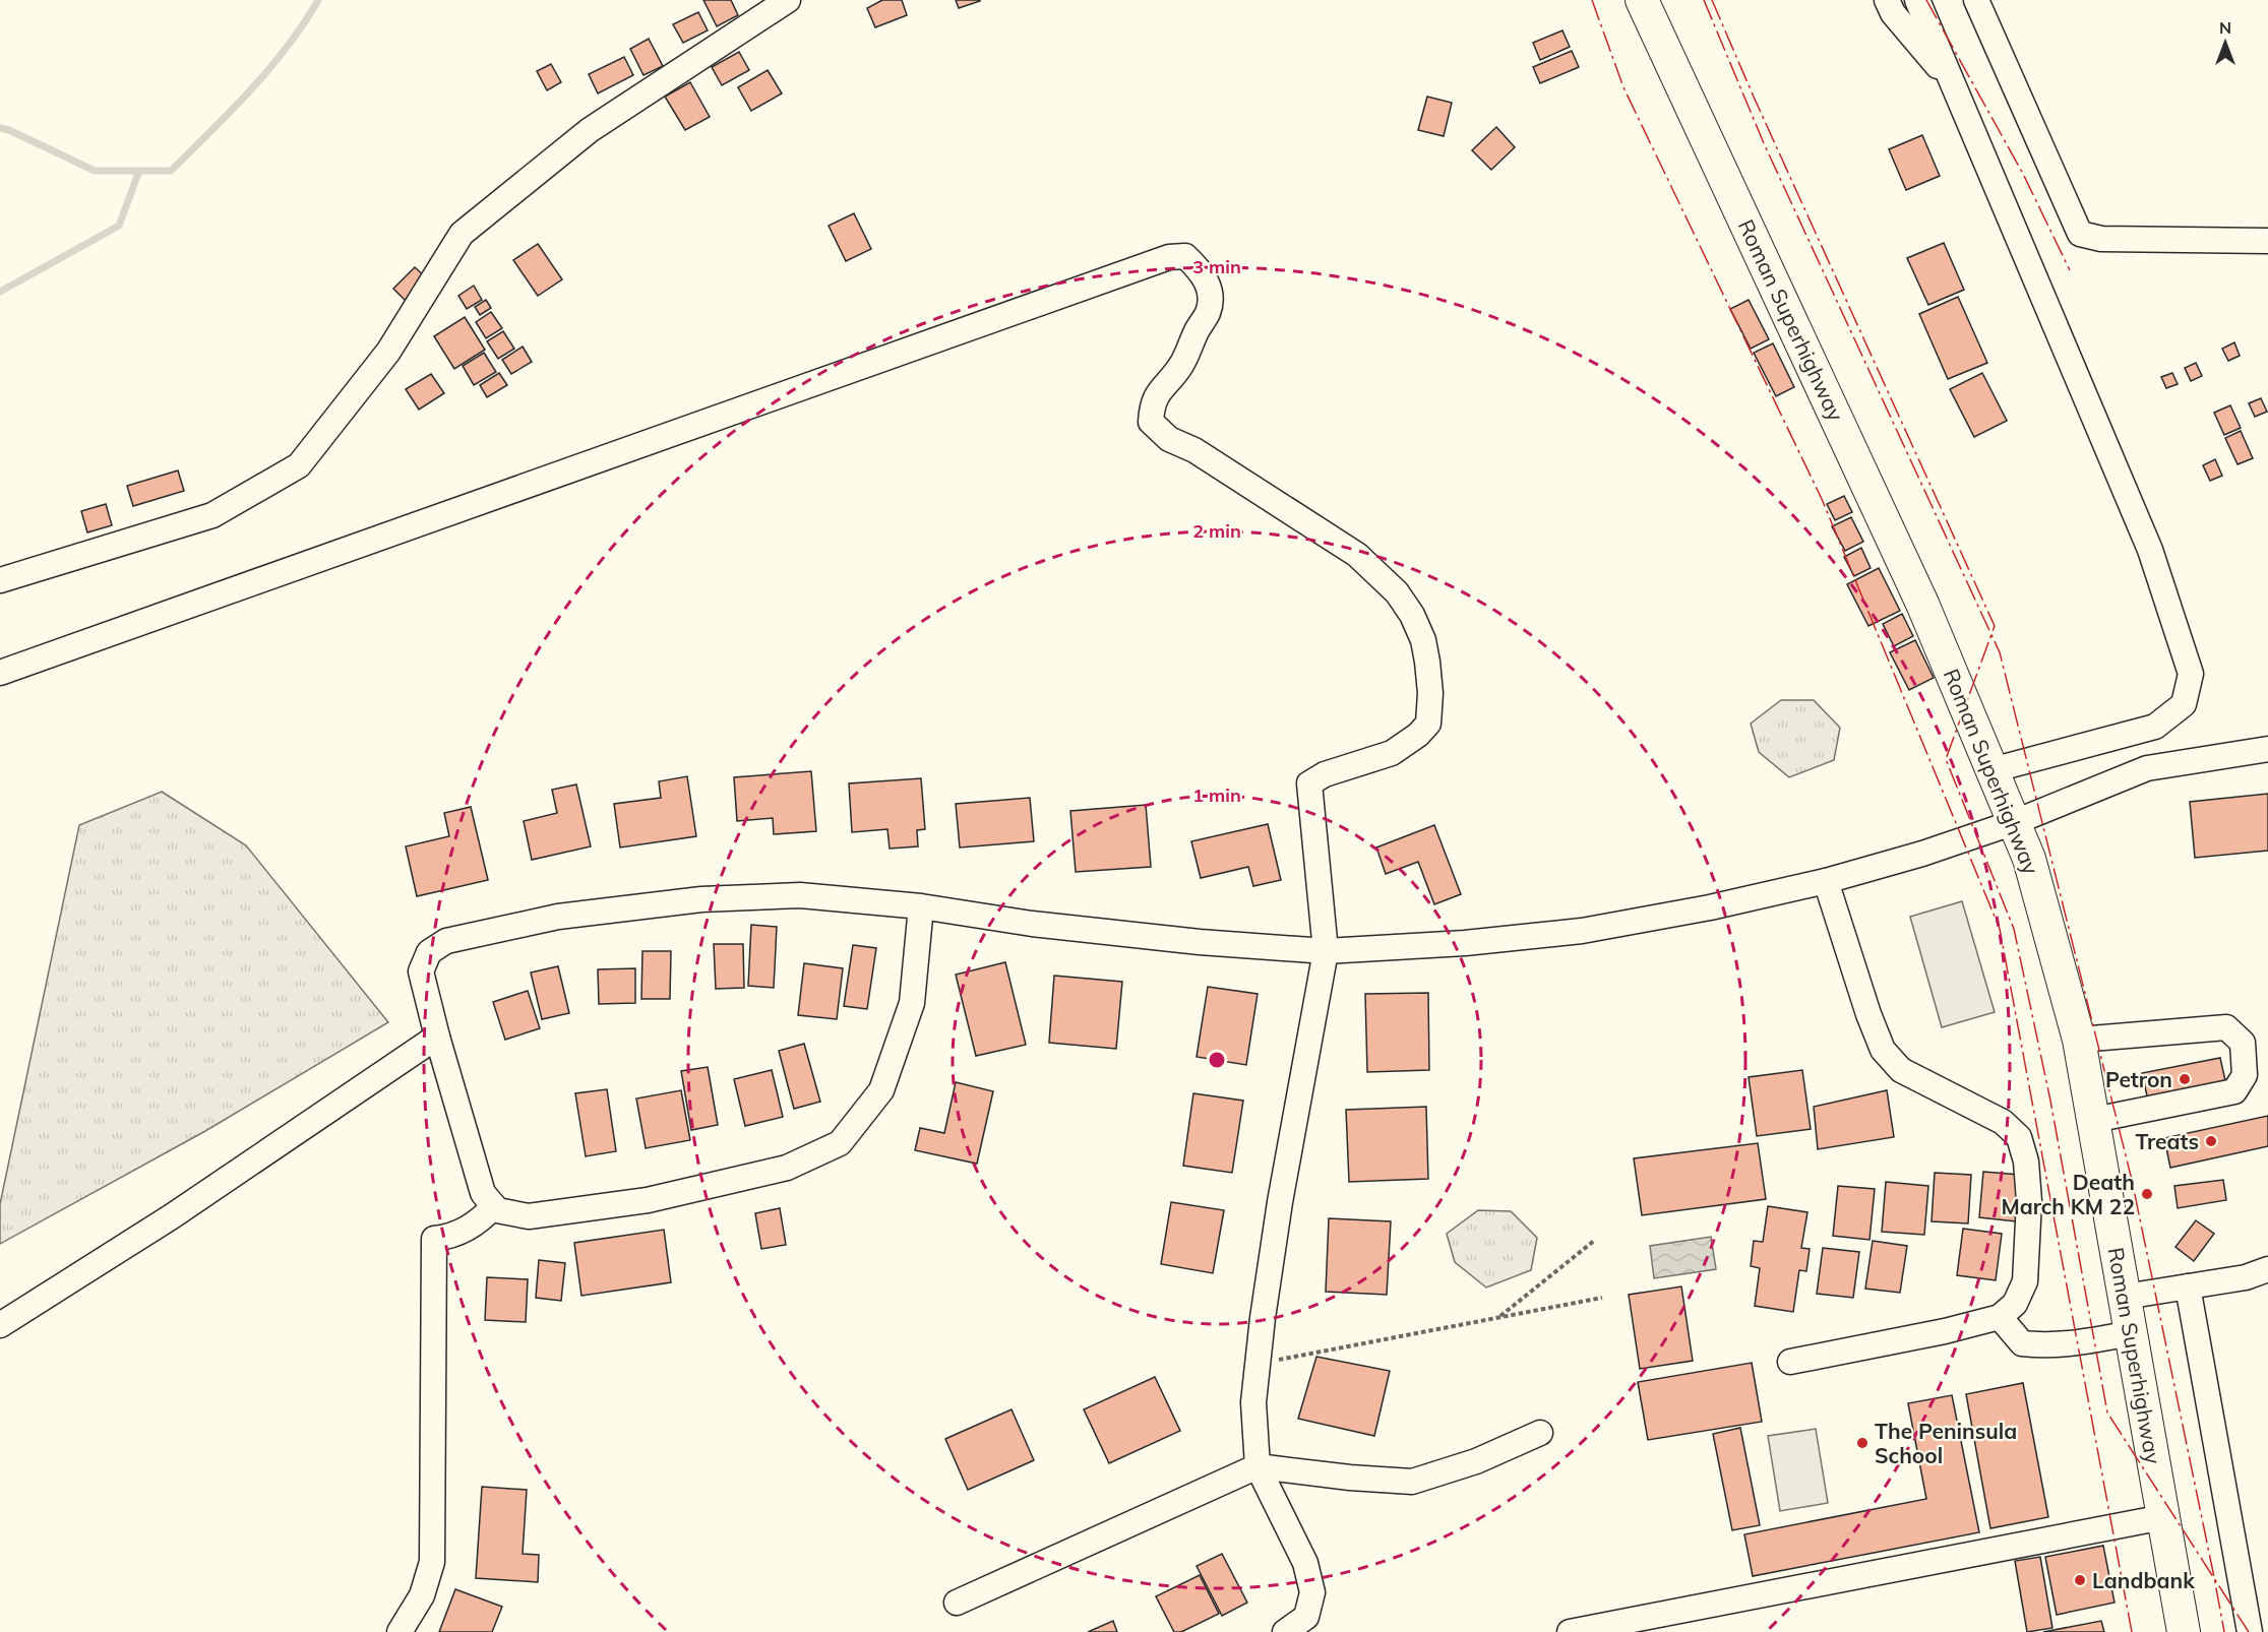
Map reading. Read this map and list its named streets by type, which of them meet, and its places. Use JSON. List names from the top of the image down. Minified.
{"streets":{"main road":["Roman Superhighway"]},"places":["Petron","Treats","Death March KM 22","The Peninsula School","Landbank"],"north":"top","rings":["3 min","2 min","1 min"]}
